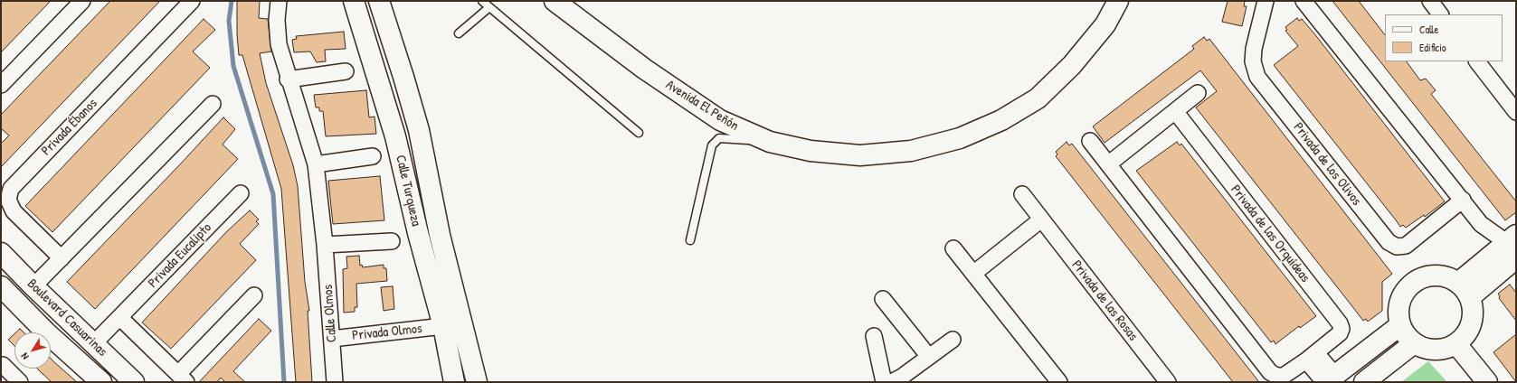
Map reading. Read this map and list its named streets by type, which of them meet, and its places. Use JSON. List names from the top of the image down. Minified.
{"streets":{"street":["Avenida El Peñón","Privada Ébanos","Privada de los Olivos","Calle Turqueza","Privada de las Orquídeas","Privada Eucalipto","Privada de las Rosas","Calle Olmos","Boulevard Casuarinas","Privada Olmos"]},"crossings":[["Calle Turqueza","Privada Olmos"],["Privada Eucalipto","Boulevard Casuarinas"],["Calle Olmos","Privada Olmos"]],"legend":["Calle","Edificio"],"north":"bottom left"}
